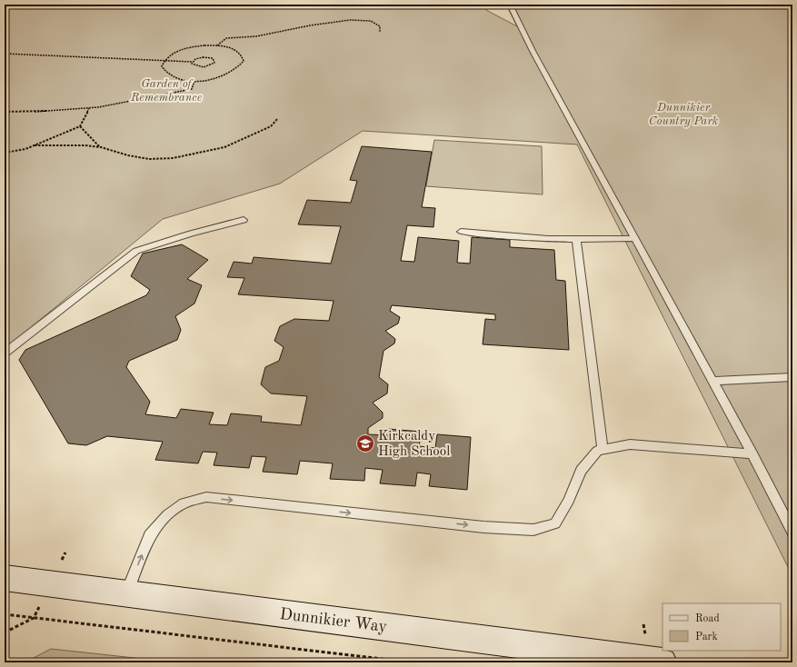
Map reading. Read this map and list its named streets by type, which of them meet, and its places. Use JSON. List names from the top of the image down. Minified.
{"streets":{"main road":["Dunnikier Way"]},"parks":["Garden of Remembrance","Dunnikier Country Park"],"places":{"school or university":["Kirkcaldy High School"]},"legend":["Road","Park"]}
